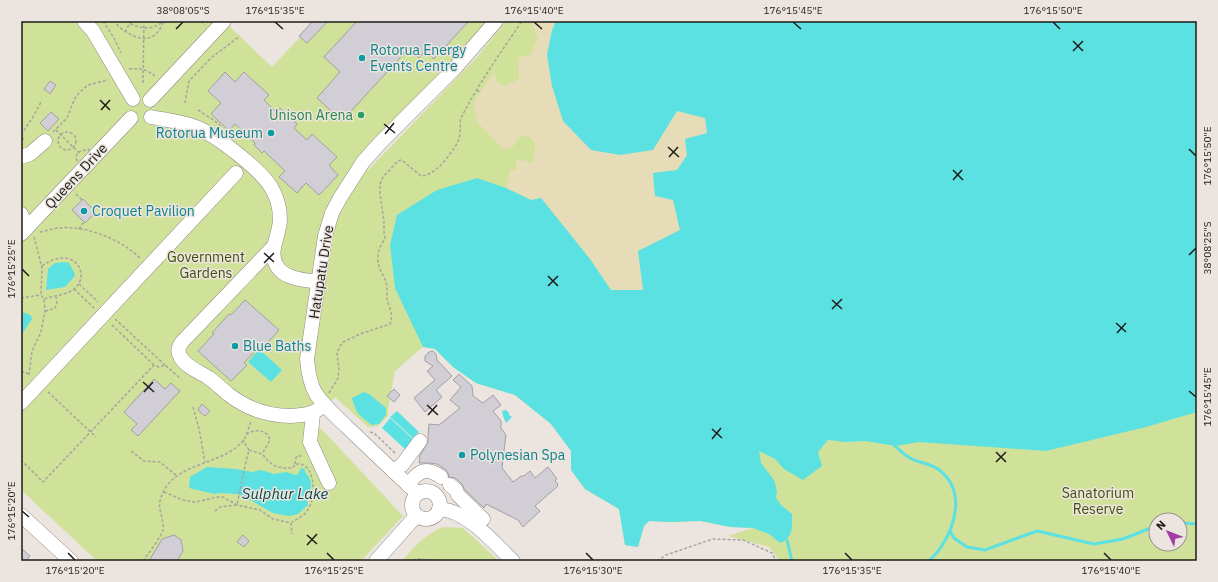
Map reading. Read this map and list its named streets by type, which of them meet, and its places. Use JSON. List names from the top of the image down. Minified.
{"streets":{"street":["Queens Drive","Hatupatu Drive"]},"water":["Sulphur Lake"],"parks":["Government Gardens","Sanatorium Reserve"],"places":["Rotorua Energy Events Centre","Unison Arena","Rotorua Museum","Croquet Pavilion","Blue Baths","Polynesian Spa"],"north":"top left","coordinates":["38°08'05\"S","176°15'35\"E","176°15'40\"E","176°15'45\"E","176°15'50\"E","38°08'25\"S","176°15'25\"E","176°15'20\"E","176°15'30\"E"]}
